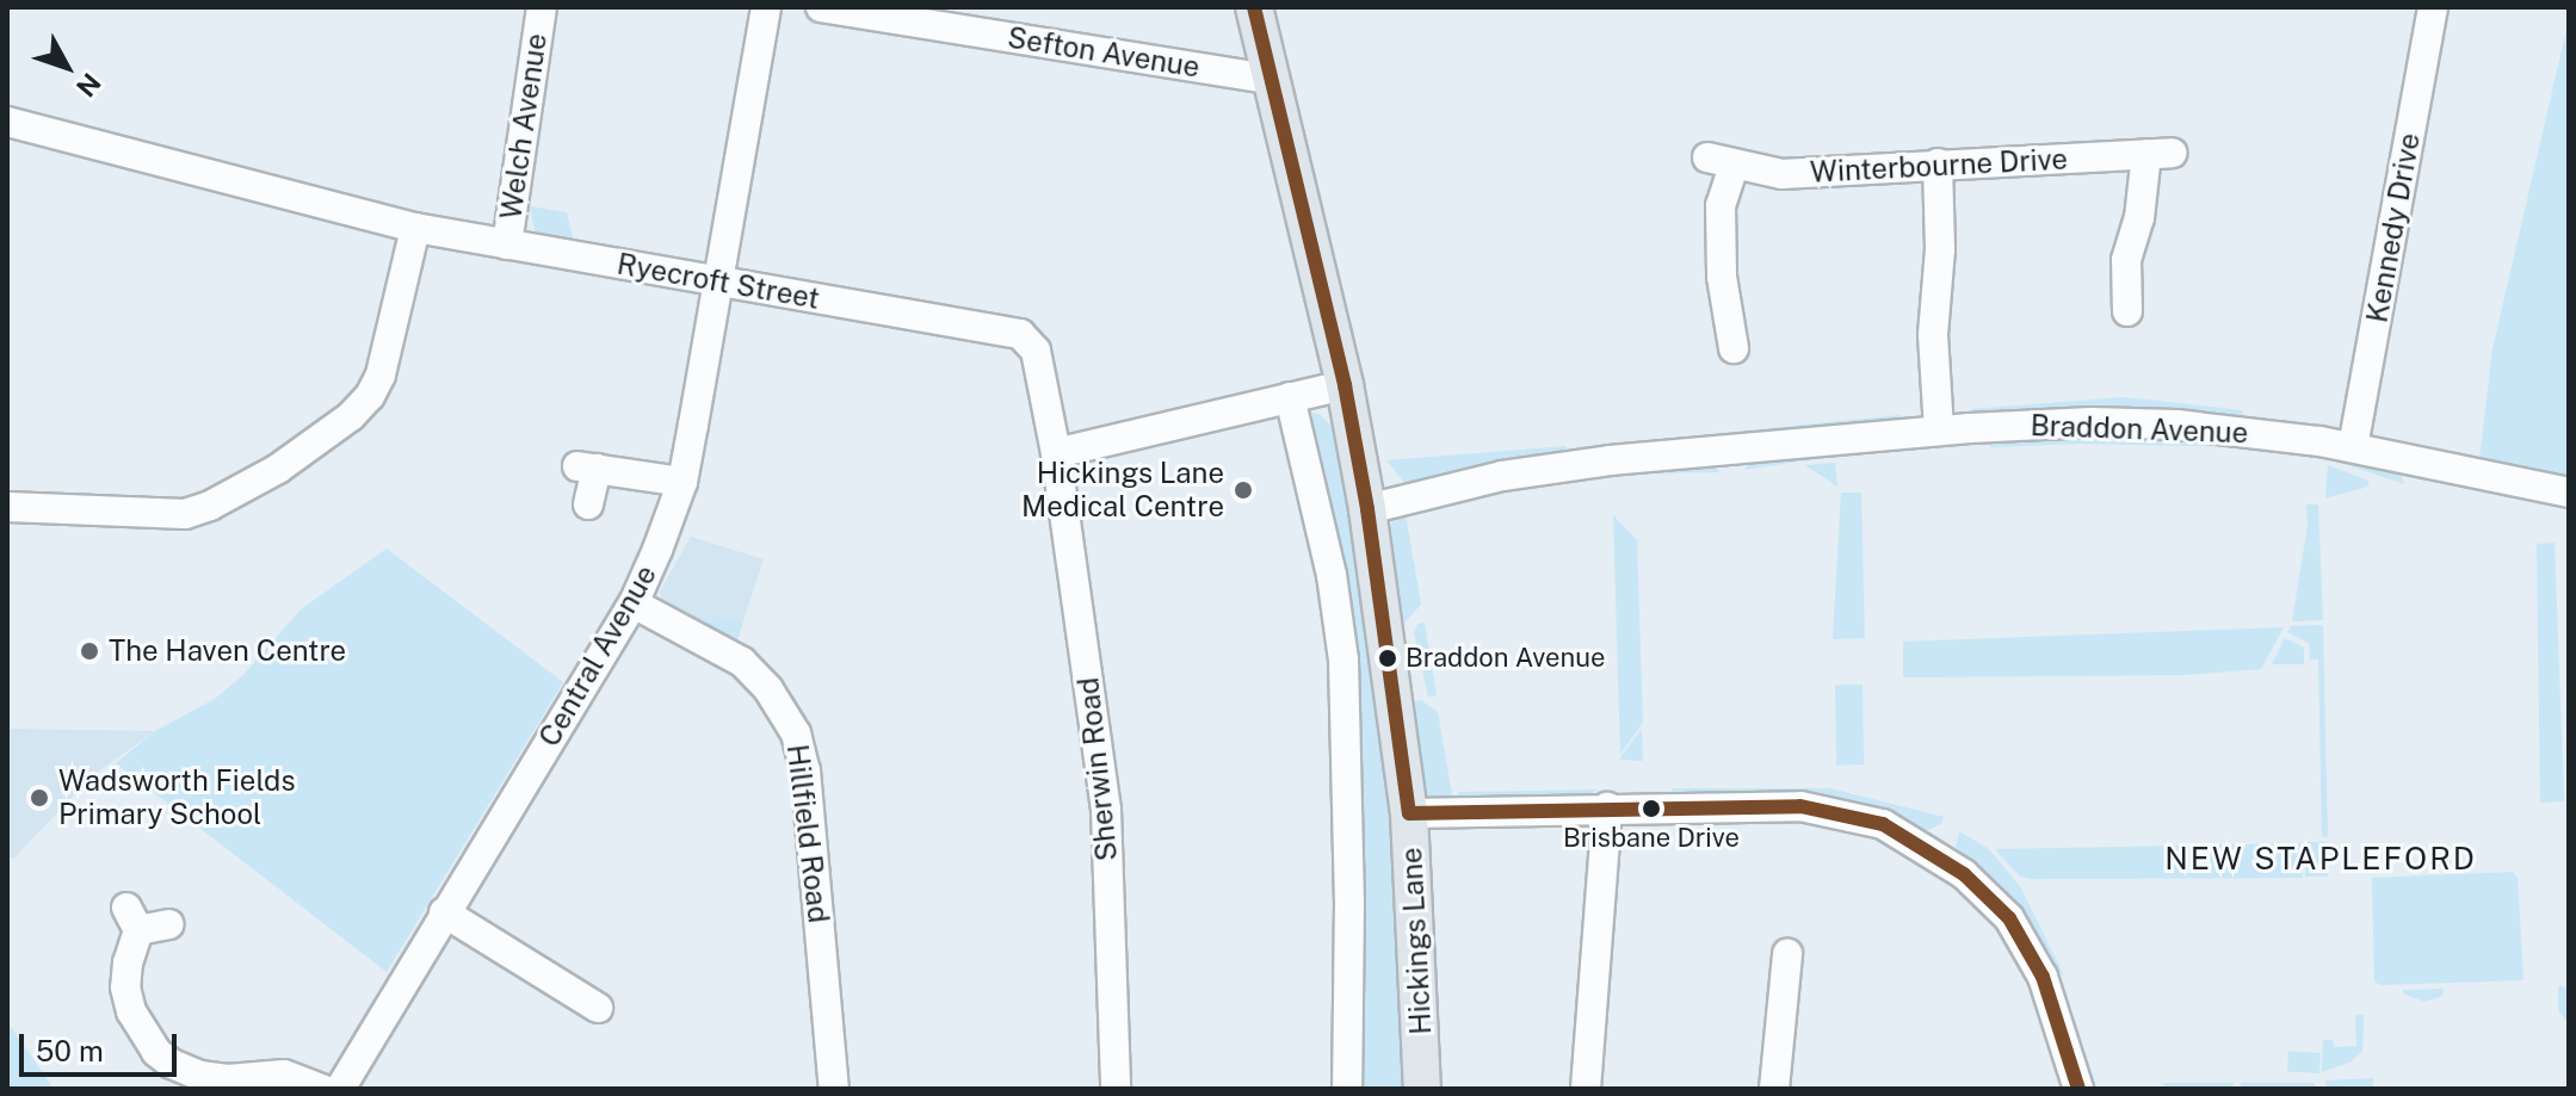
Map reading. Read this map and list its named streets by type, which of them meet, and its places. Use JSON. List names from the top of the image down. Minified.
{"streets":{"main road":["Hickings Lane"],"street":["Sefton Avenue","Welch Avenue","Winterbourne Drive","Kennedy Drive","Ryecroft Street","Braddon Avenue","Central Avenue","Sherwin Road","Hillfield Road"]},"crossings":[["Sefton Avenue","Hickings Lane"],["Welch Avenue","Ryecroft Street"],["Kennedy Drive","Braddon Avenue"],["Ryecroft Street","Central Avenue"],["Ryecroft Street","Sherwin Road"],["Braddon Avenue","Hickings Lane"],["Central Avenue","Hillfield Road"]],"districts":["NEW STAPLEFORD"],"places":["Hickings Lane Medical Centre","The Haven Centre","Braddon Avenue","Wadsworth Fields Primary School","Brisbane Drive"],"scale_bar":"50 m","north":"bottom right"}
